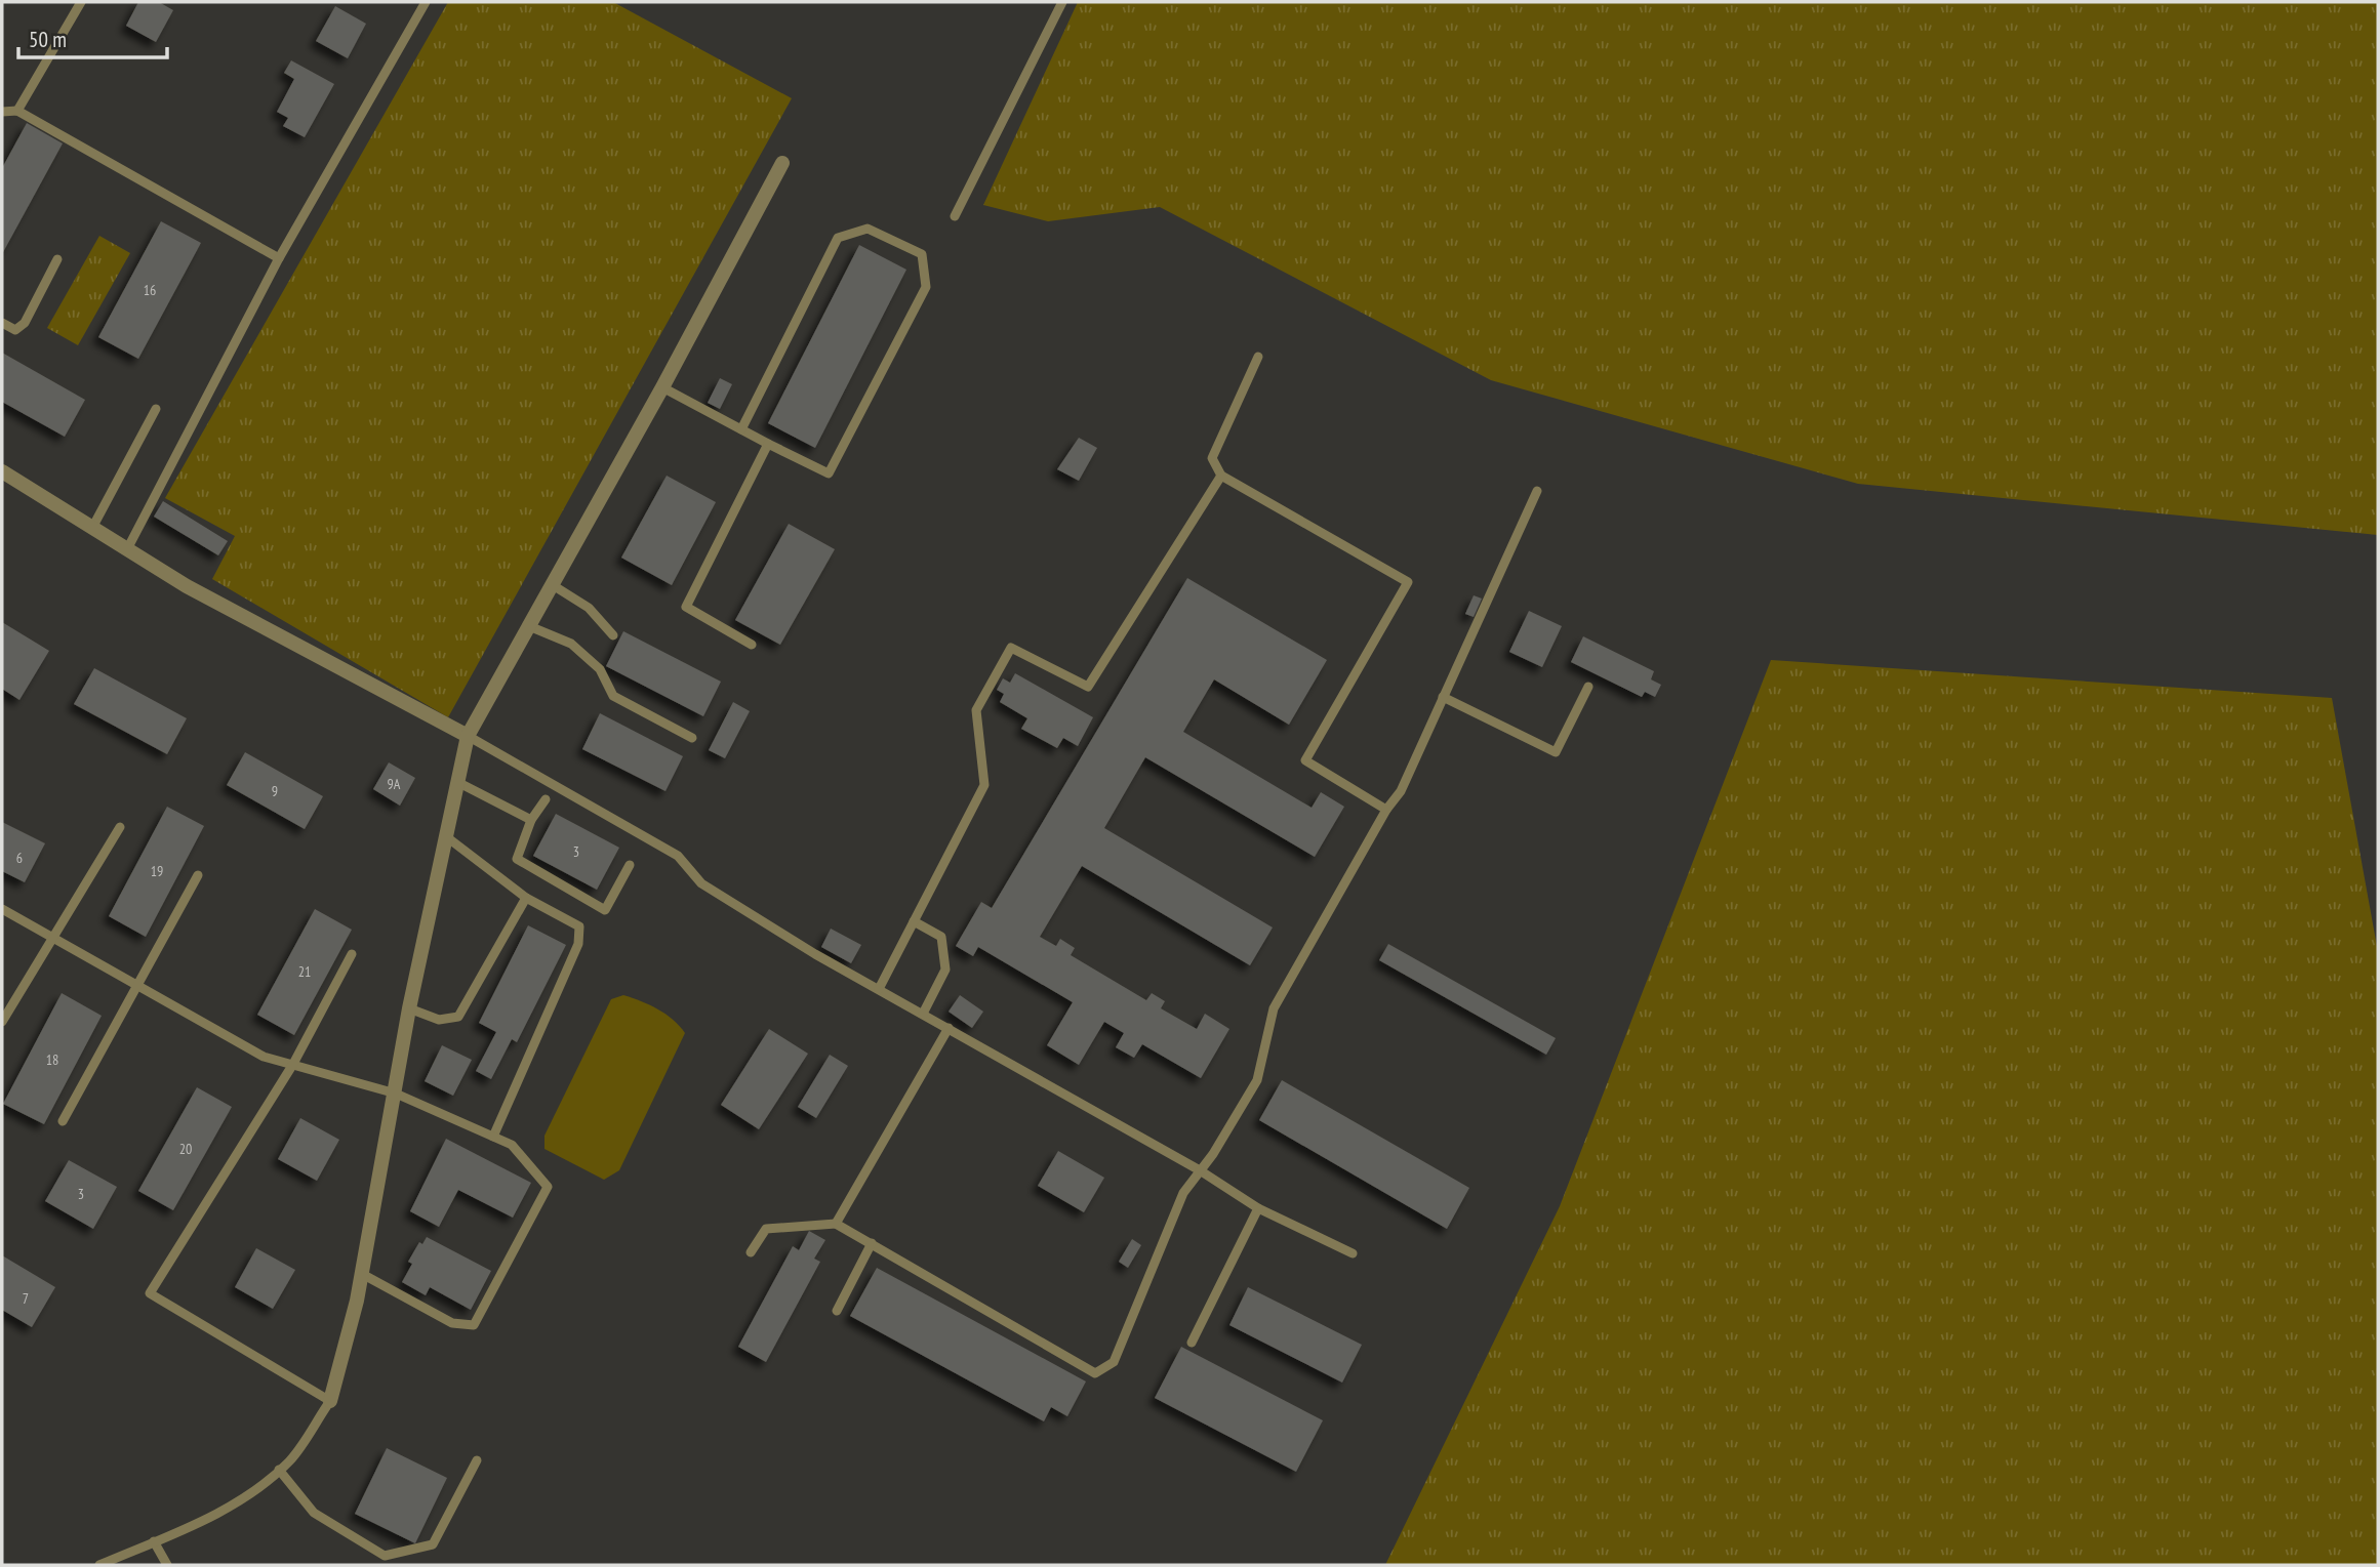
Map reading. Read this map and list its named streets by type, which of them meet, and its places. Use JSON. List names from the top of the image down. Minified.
{"house_numbers":["16","9А","9","3","6","19","21","18","20","3","7"],"scale_bar":"50 m"}
